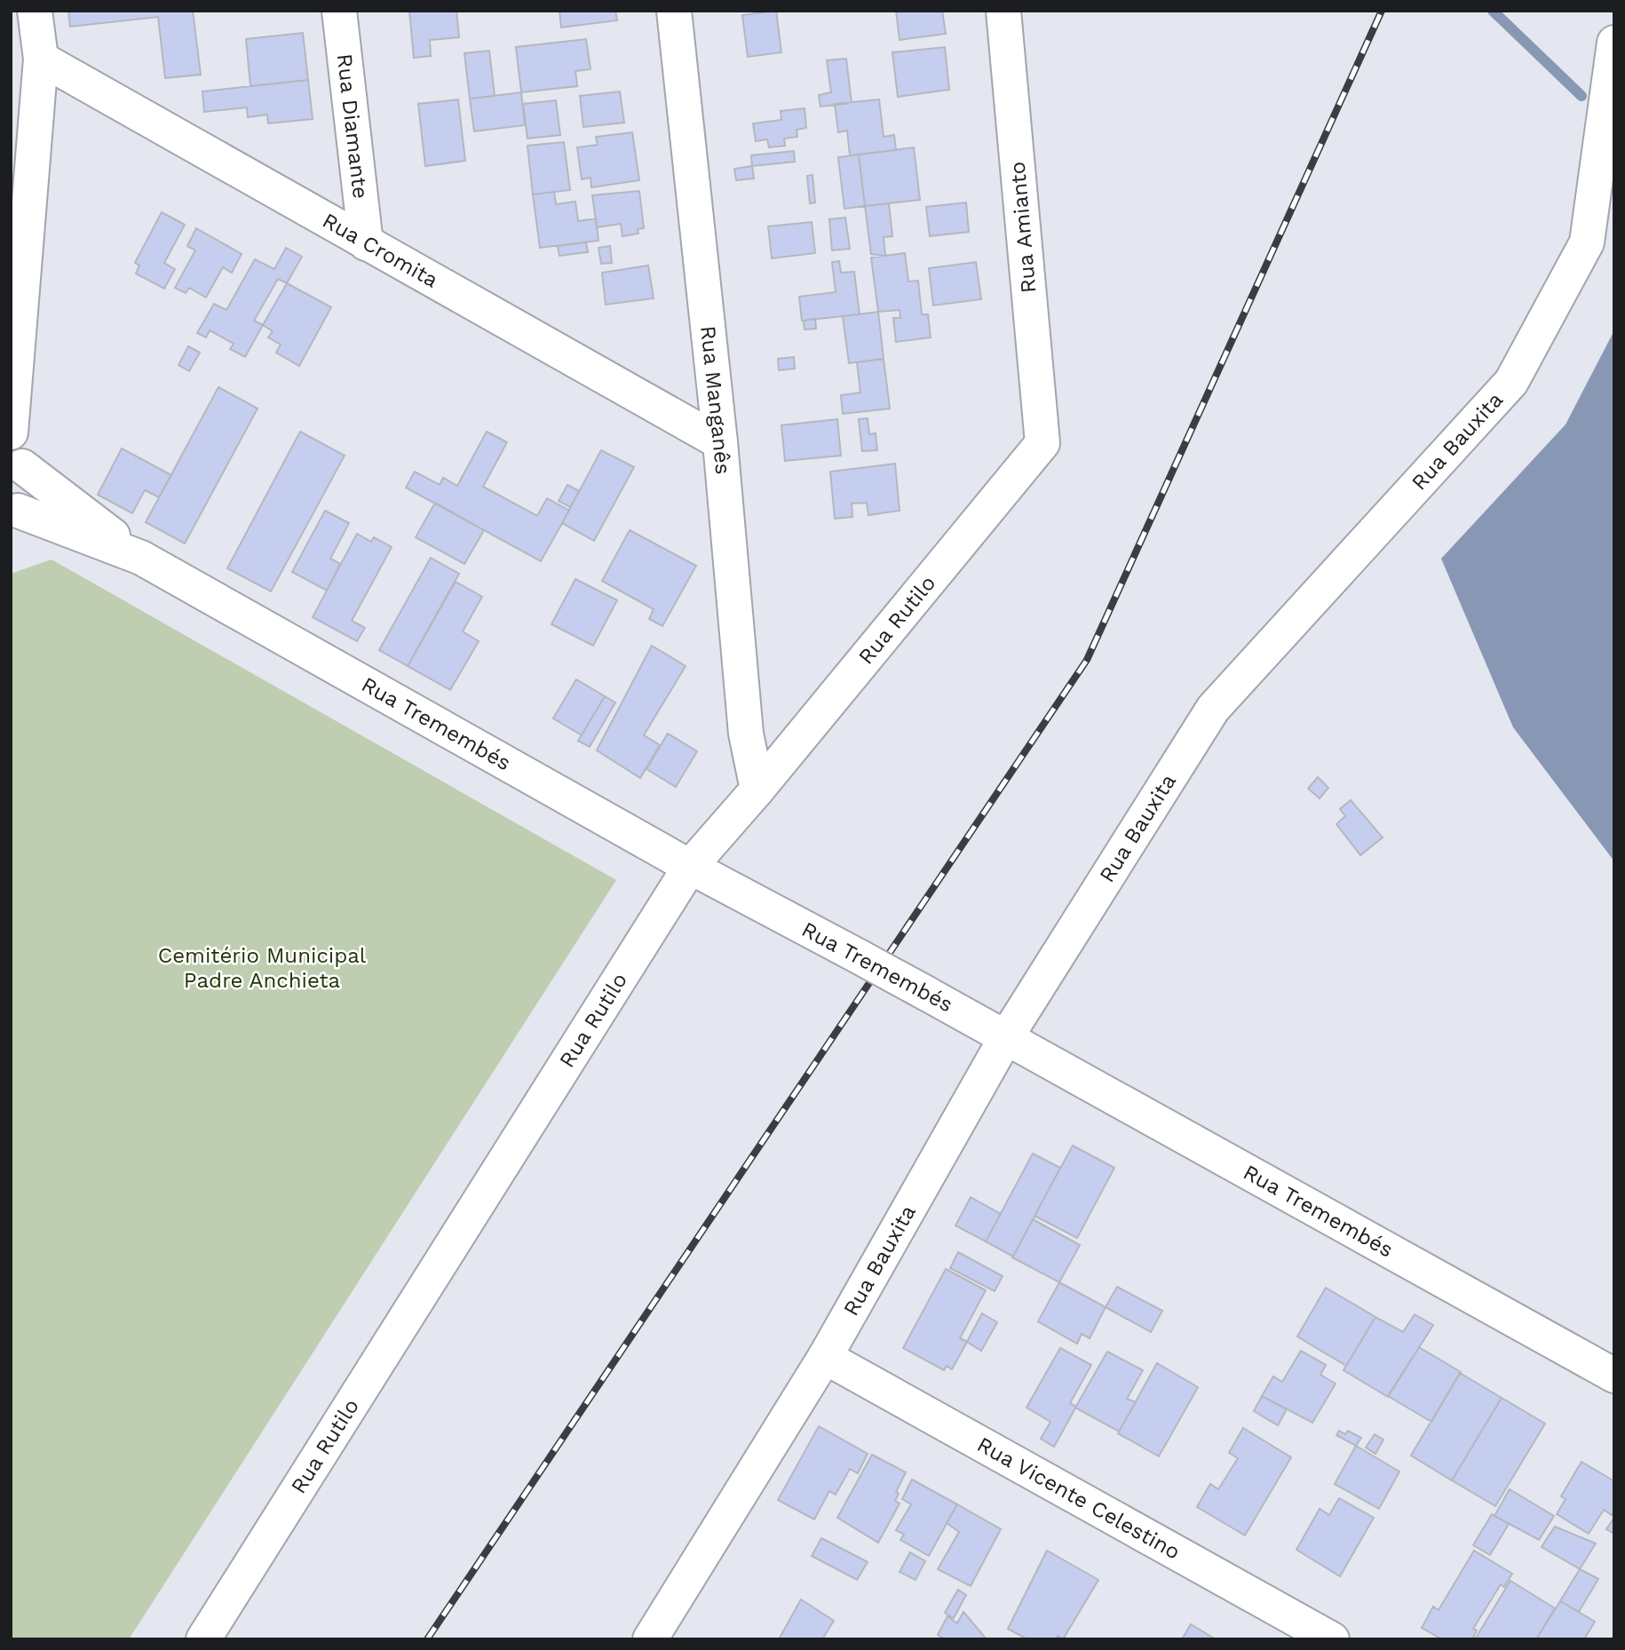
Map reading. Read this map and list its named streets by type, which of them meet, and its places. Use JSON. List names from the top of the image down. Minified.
{"streets":{"street":["Rua Diamante","Rua Amianto","Rua Cromita","Rua Manganês","Rua Bauxita","Rua Rutilo","Rua Tremembés","Rua Vicente Celestino"]},"crossings":[["Rua Diamante","Rua Cromita"],["Rua Amianto","Rua Rutilo"],["Rua Cromita","Rua Manganês"],["Rua Manganês","Rua Rutilo"],["Rua Bauxita","Rua Tremembés"],["Rua Bauxita","Rua Vicente Celestino"],["Rua Rutilo","Rua Tremembés"]],"parks":["Cemitério Municipal Padre Anchieta"]}
